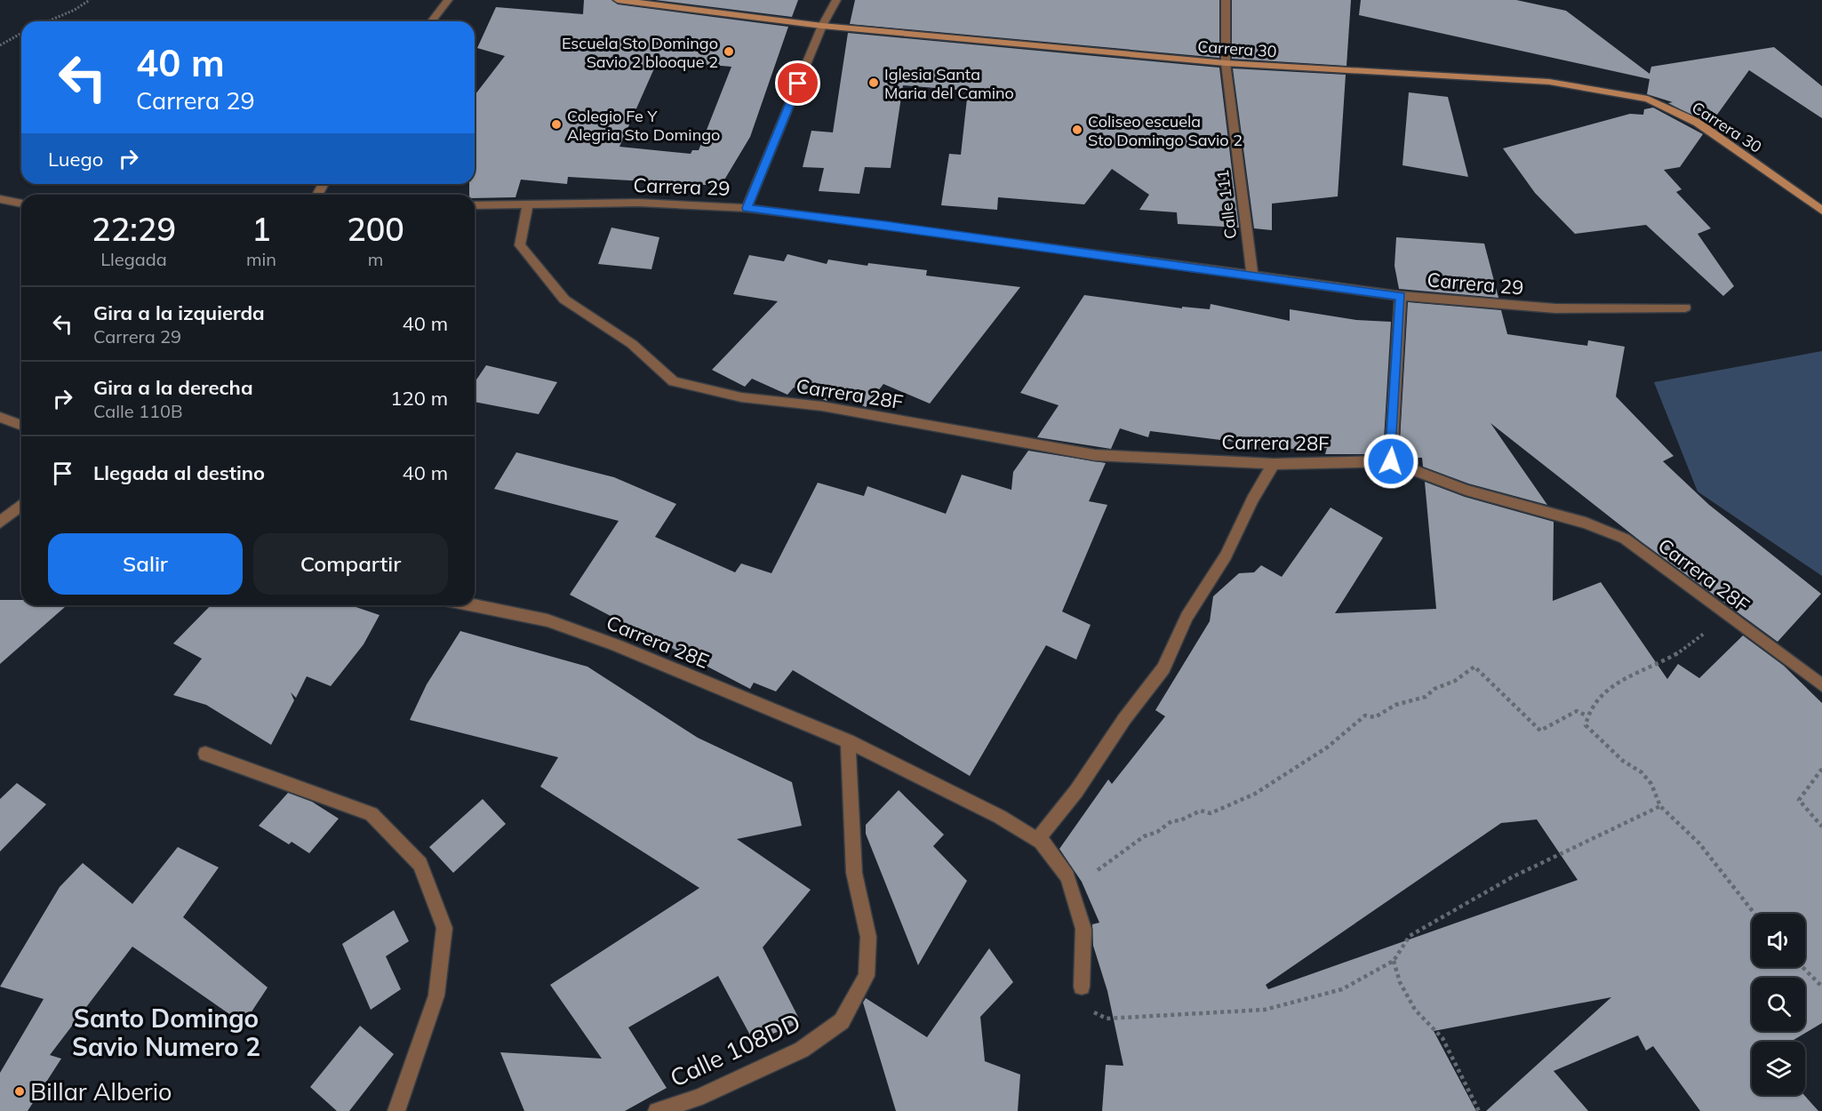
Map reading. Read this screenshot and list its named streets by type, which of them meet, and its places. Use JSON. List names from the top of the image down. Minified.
{"streets":{"street":["Carrera 30","Carrera 29","Calle 111","Carrera 28F","Carrera 28E","Calle 108DD"]},"crossings":[["Carrera 30","Calle 111"],["Carrera 29","Calle 111"],["Carrera 29","Carrera 28F"],["Carrera 28E","Calle 108DD"]],"districts":["Santo Domingo Savio Numero 2"],"places":["Escuela Sto Domingo Savio 2 blooque 2","Iglesia Santa Maria del Camino","Colegio Fe Y Alegria Sto Domingo","Coliseo escuela Sto Domingo Savio 2","Billar Alberio"],"page":{"turn":["40 m","Carrera 29"],"then":"Luego","eta":["22:29","Llegada","1","min","200","m"],"list":[{"name":"Gira a la izquierda","note":"Carrera 29","value":"40 m"},{"name":"Gira a la derecha","note":"Calle 110B","value":"120 m"},{"name":"Llegada al destino","value":"40 m"}],"buttons":["Salir","Compartir"]}}
